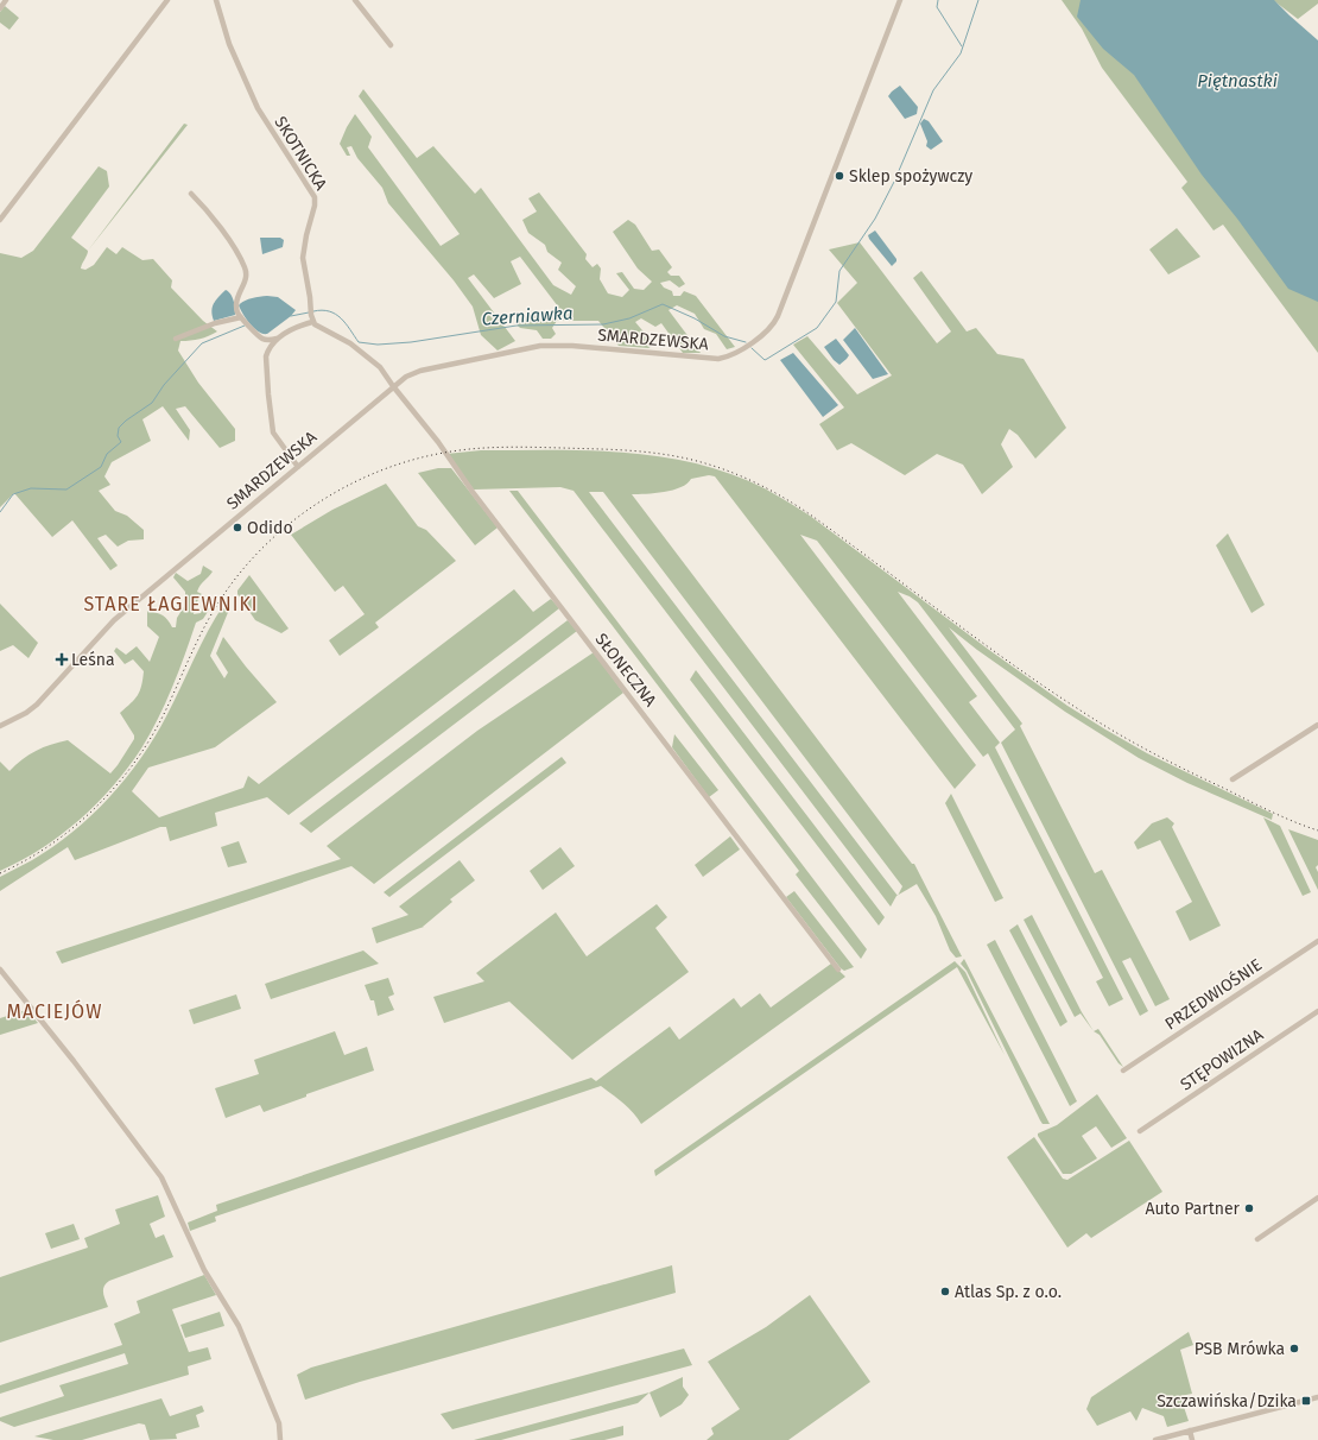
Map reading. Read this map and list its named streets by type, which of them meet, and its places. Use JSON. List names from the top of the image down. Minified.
{"streets":{"street":["SKOTNICKA","SMARDZEWSKA","SŁONECZNA","PRZEDWIOŚNIE","STĘPOWIZNA"]},"crossings":[["SMARDZEWSKA","SŁONECZNA"]],"districts":["STARE ŁAGIEWNIKI","MACIEJÓW"],"water":["Piętnastki","Czerniawka"],"places":{"other":["Sklep spożywczy","Odido","Auto Partner","Atlas Sp. z o.o.","PSB Mrówka"],"health":["Leśna"],"transit":["Szczawińska/Dzika"]}}
